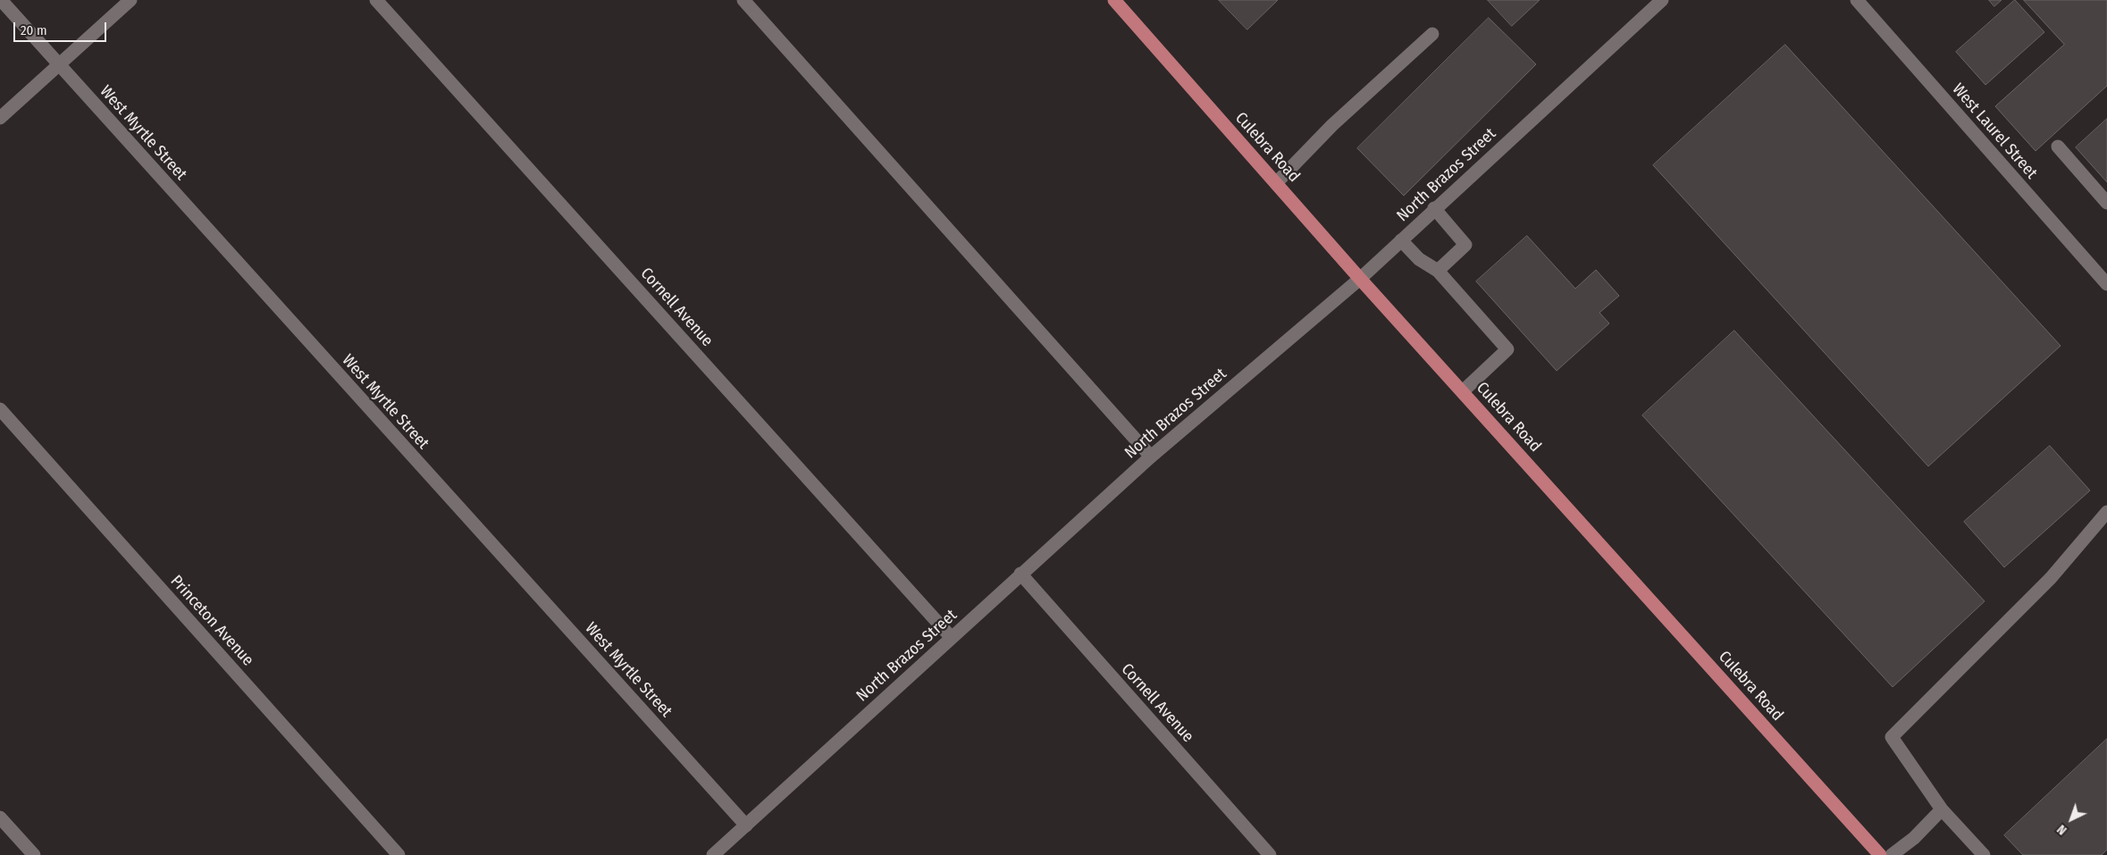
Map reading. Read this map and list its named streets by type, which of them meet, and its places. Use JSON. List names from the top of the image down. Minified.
{"streets":{"main road":["Culebra Road"],"street":["West Laurel Street","West Myrtle Street","North Brazos Street","Cornell Avenue","Princeton Avenue"]},"crossings":[["West Myrtle Street","North Brazos Street"],["Culebra Road","North Brazos Street"],["North Brazos Street","Cornell Avenue"]],"scale_bar":"20 m","north":"bottom left"}
